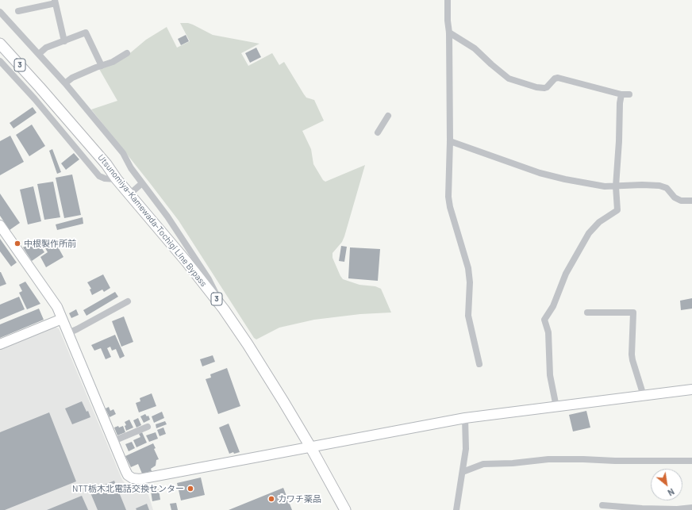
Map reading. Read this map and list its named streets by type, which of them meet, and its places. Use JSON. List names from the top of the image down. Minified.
{"streets":{"main road":["3","Utsunomiya-Kamewada-Tochigi Line Bypass"]},"places":["中根製作所前","NTT栃木北電話交換センター","カワチ薬品"],"north":"bottom right"}
